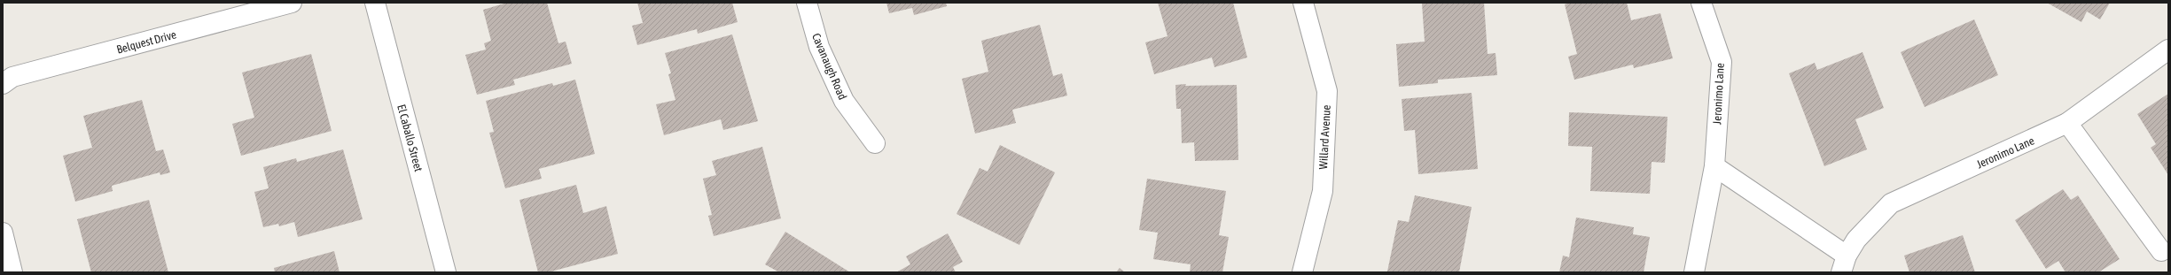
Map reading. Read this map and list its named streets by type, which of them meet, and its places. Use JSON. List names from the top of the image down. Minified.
{"streets":{"street":["Belquest Drive","Cavanaugh Road","Jeronimo Lane","Willard Avenue","El Caballo Street"]}}
